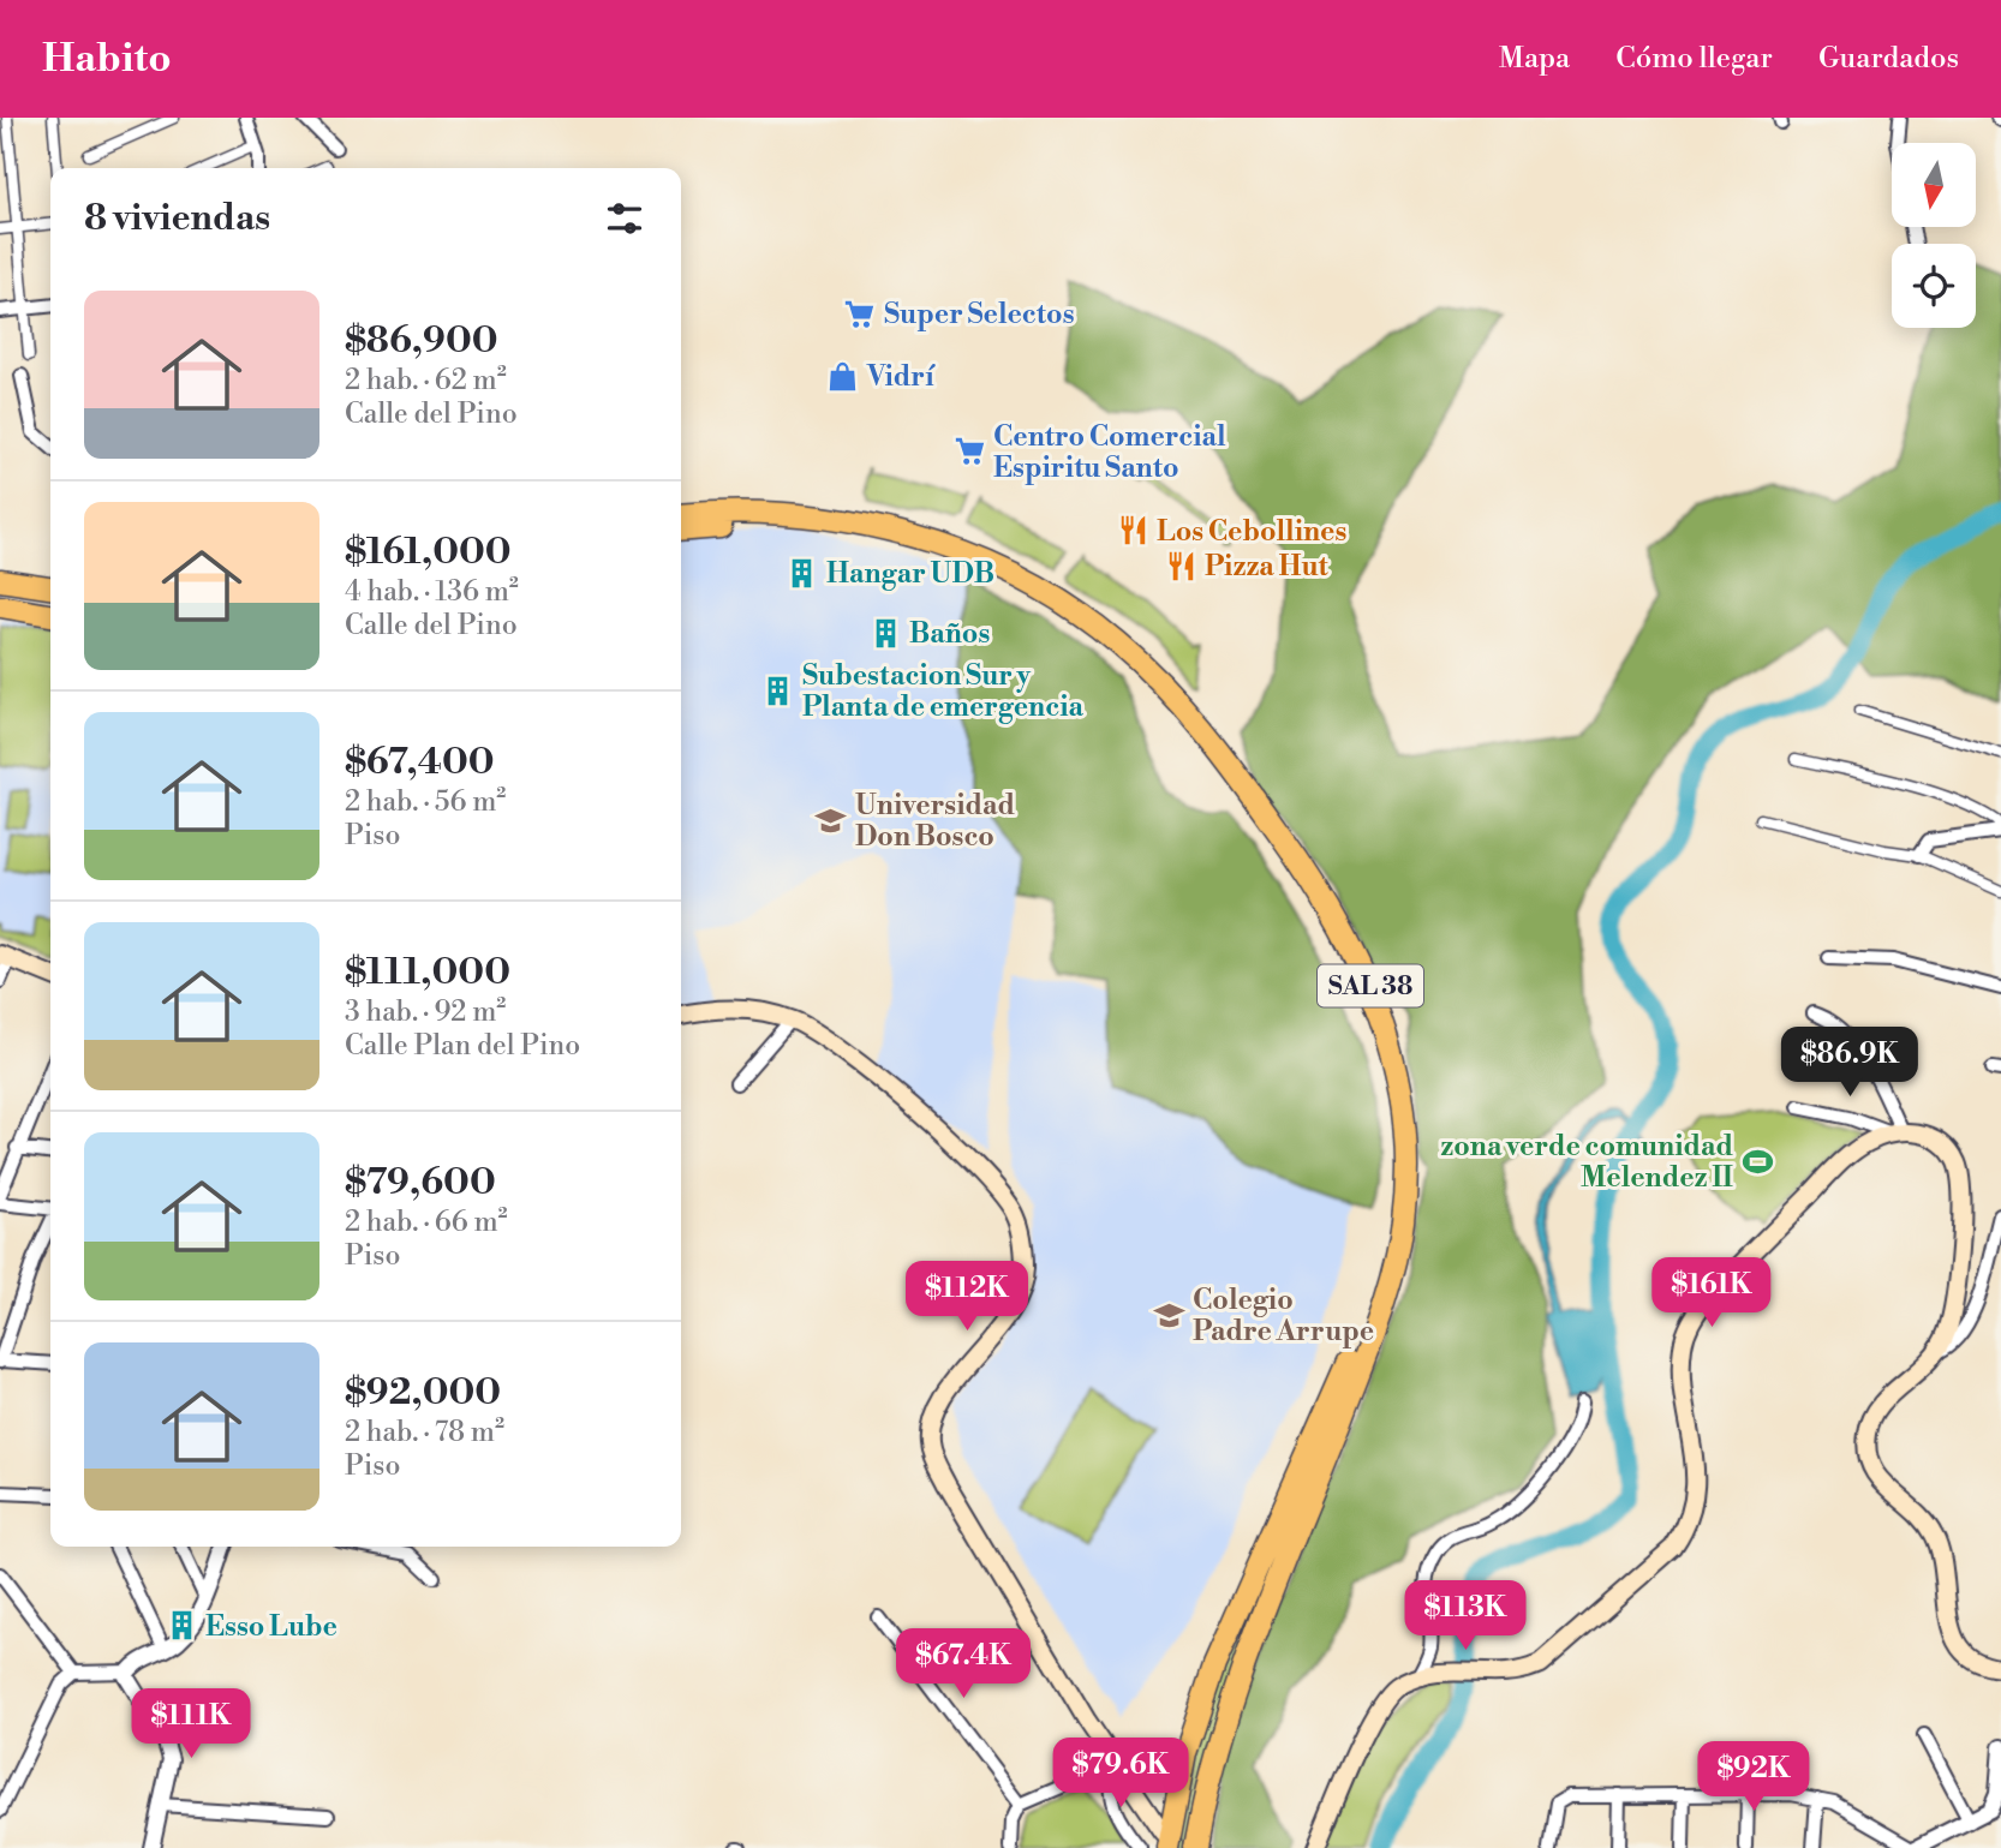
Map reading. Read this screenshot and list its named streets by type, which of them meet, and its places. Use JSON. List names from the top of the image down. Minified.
{"streets":{"highway":["SAL 38"]},"places":{"supermarket":["Super Selectos","Centro Comercial Espiritu Santo"],"shop":["Vidrí"],"restaurant":["Los Cebollines","Pizza Hut"],"building":["Hangar UDB","Baños","Subestacion Sur y Planta de emergencia","Esso Lube"],"school or university":["Universidad Don Bosco","Colegio Padre Arrupe"],"sports":["zona verde comunidad Melendez II"]},"north":"bottom","page":{"header":"Habito","nav":["Mapa","Cómo llegar","Guardados"],"heading":"8 viviendas","list":[{"name":"$86,900","note":"2 hab. · 62 m² · Calle del Pino"},{"name":"$161,000","note":"4 hab. · 136 m² · Calle del Pino"},{"name":"$67,400","note":"2 hab. · 56 m² · Piso"},{"name":"$111,000","note":"3 hab. · 92 m² · Calle Plan del Pino"},{"name":"$79,600","note":"2 hab. · 66 m² · Piso"},{"name":"$92,000","note":"2 hab. · 78 m² · Piso"}],"price":["$86.9K","$161K","$112K","$113K","$67.4K","$111K","$79.6K","$92K"]}}
